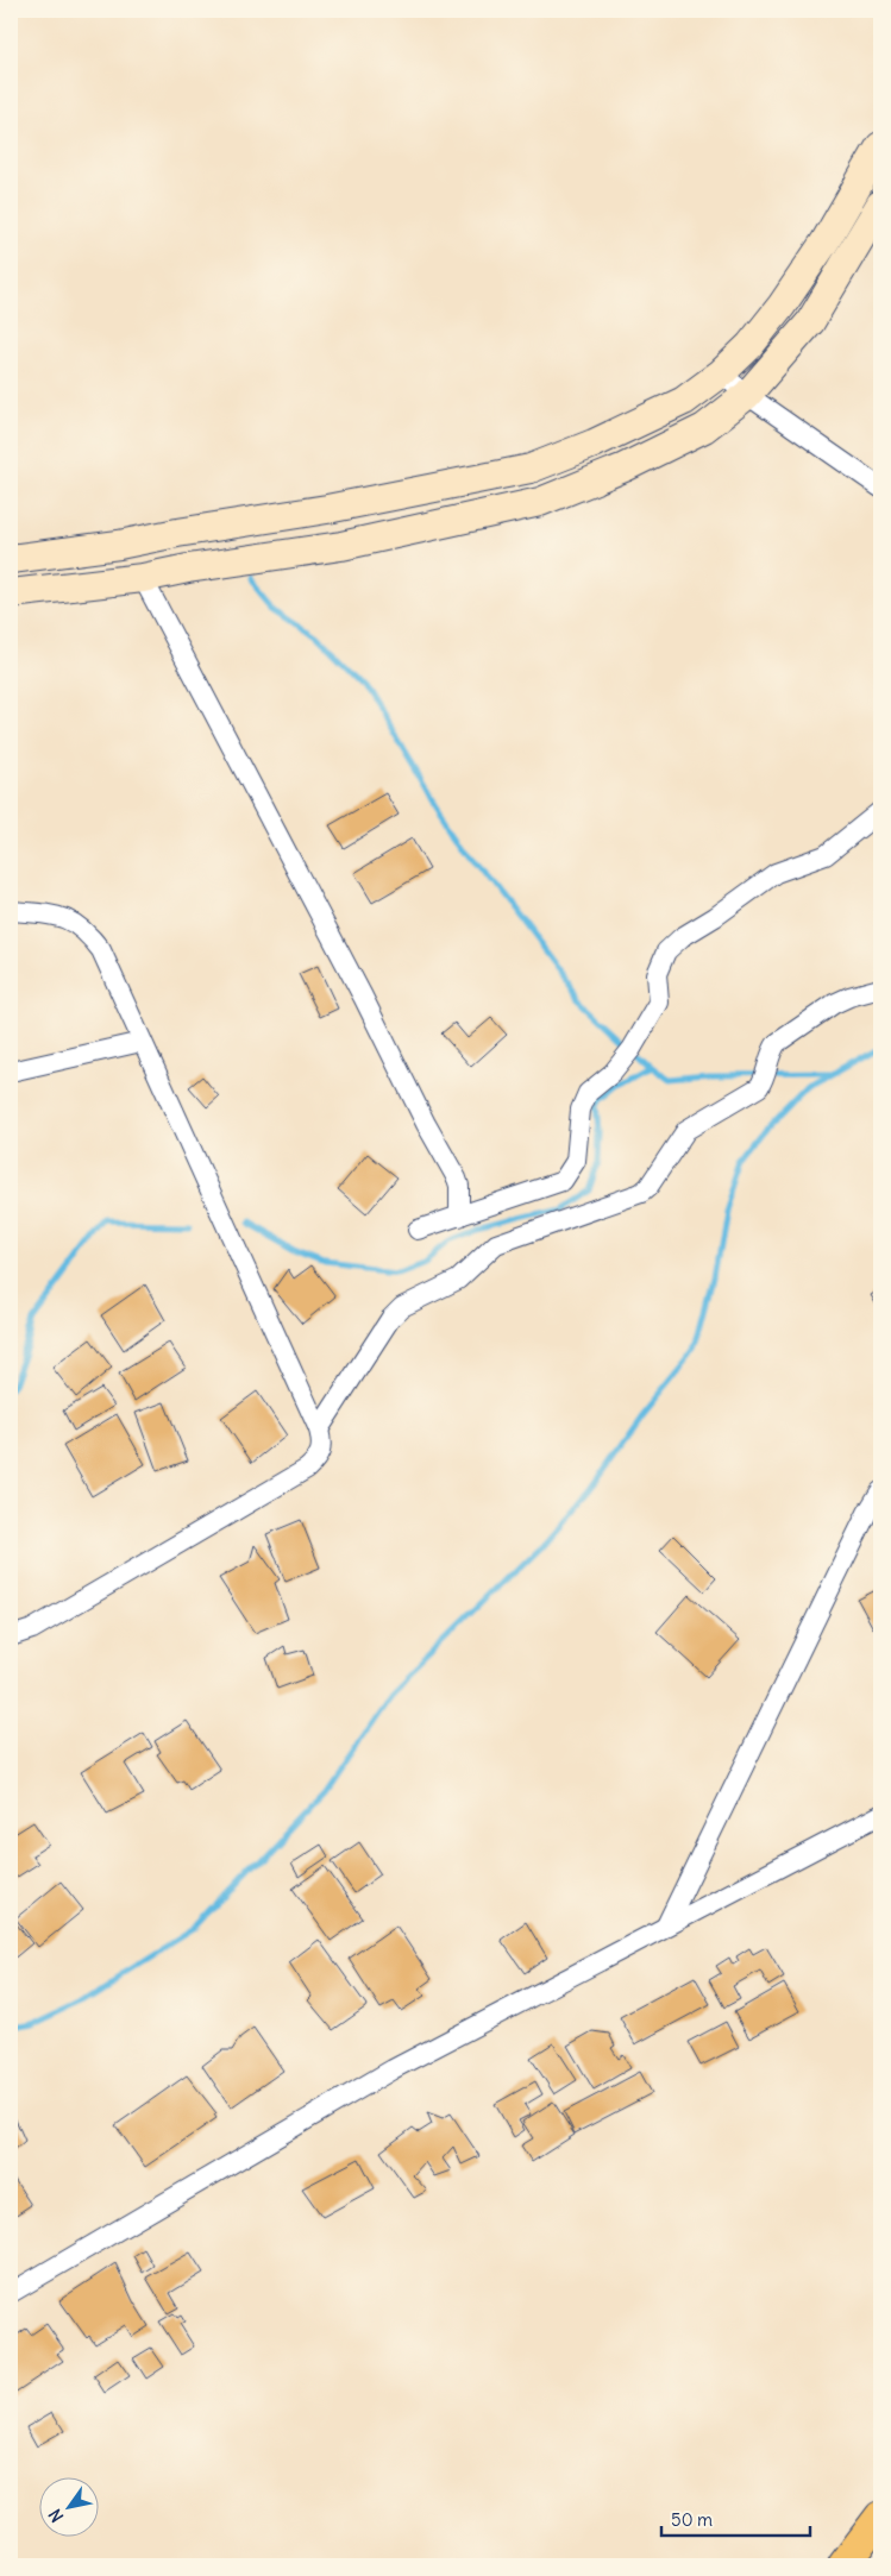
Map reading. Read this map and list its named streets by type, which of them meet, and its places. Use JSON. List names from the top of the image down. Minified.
{"scale_bar":"50 m","north":"bottom left"}
